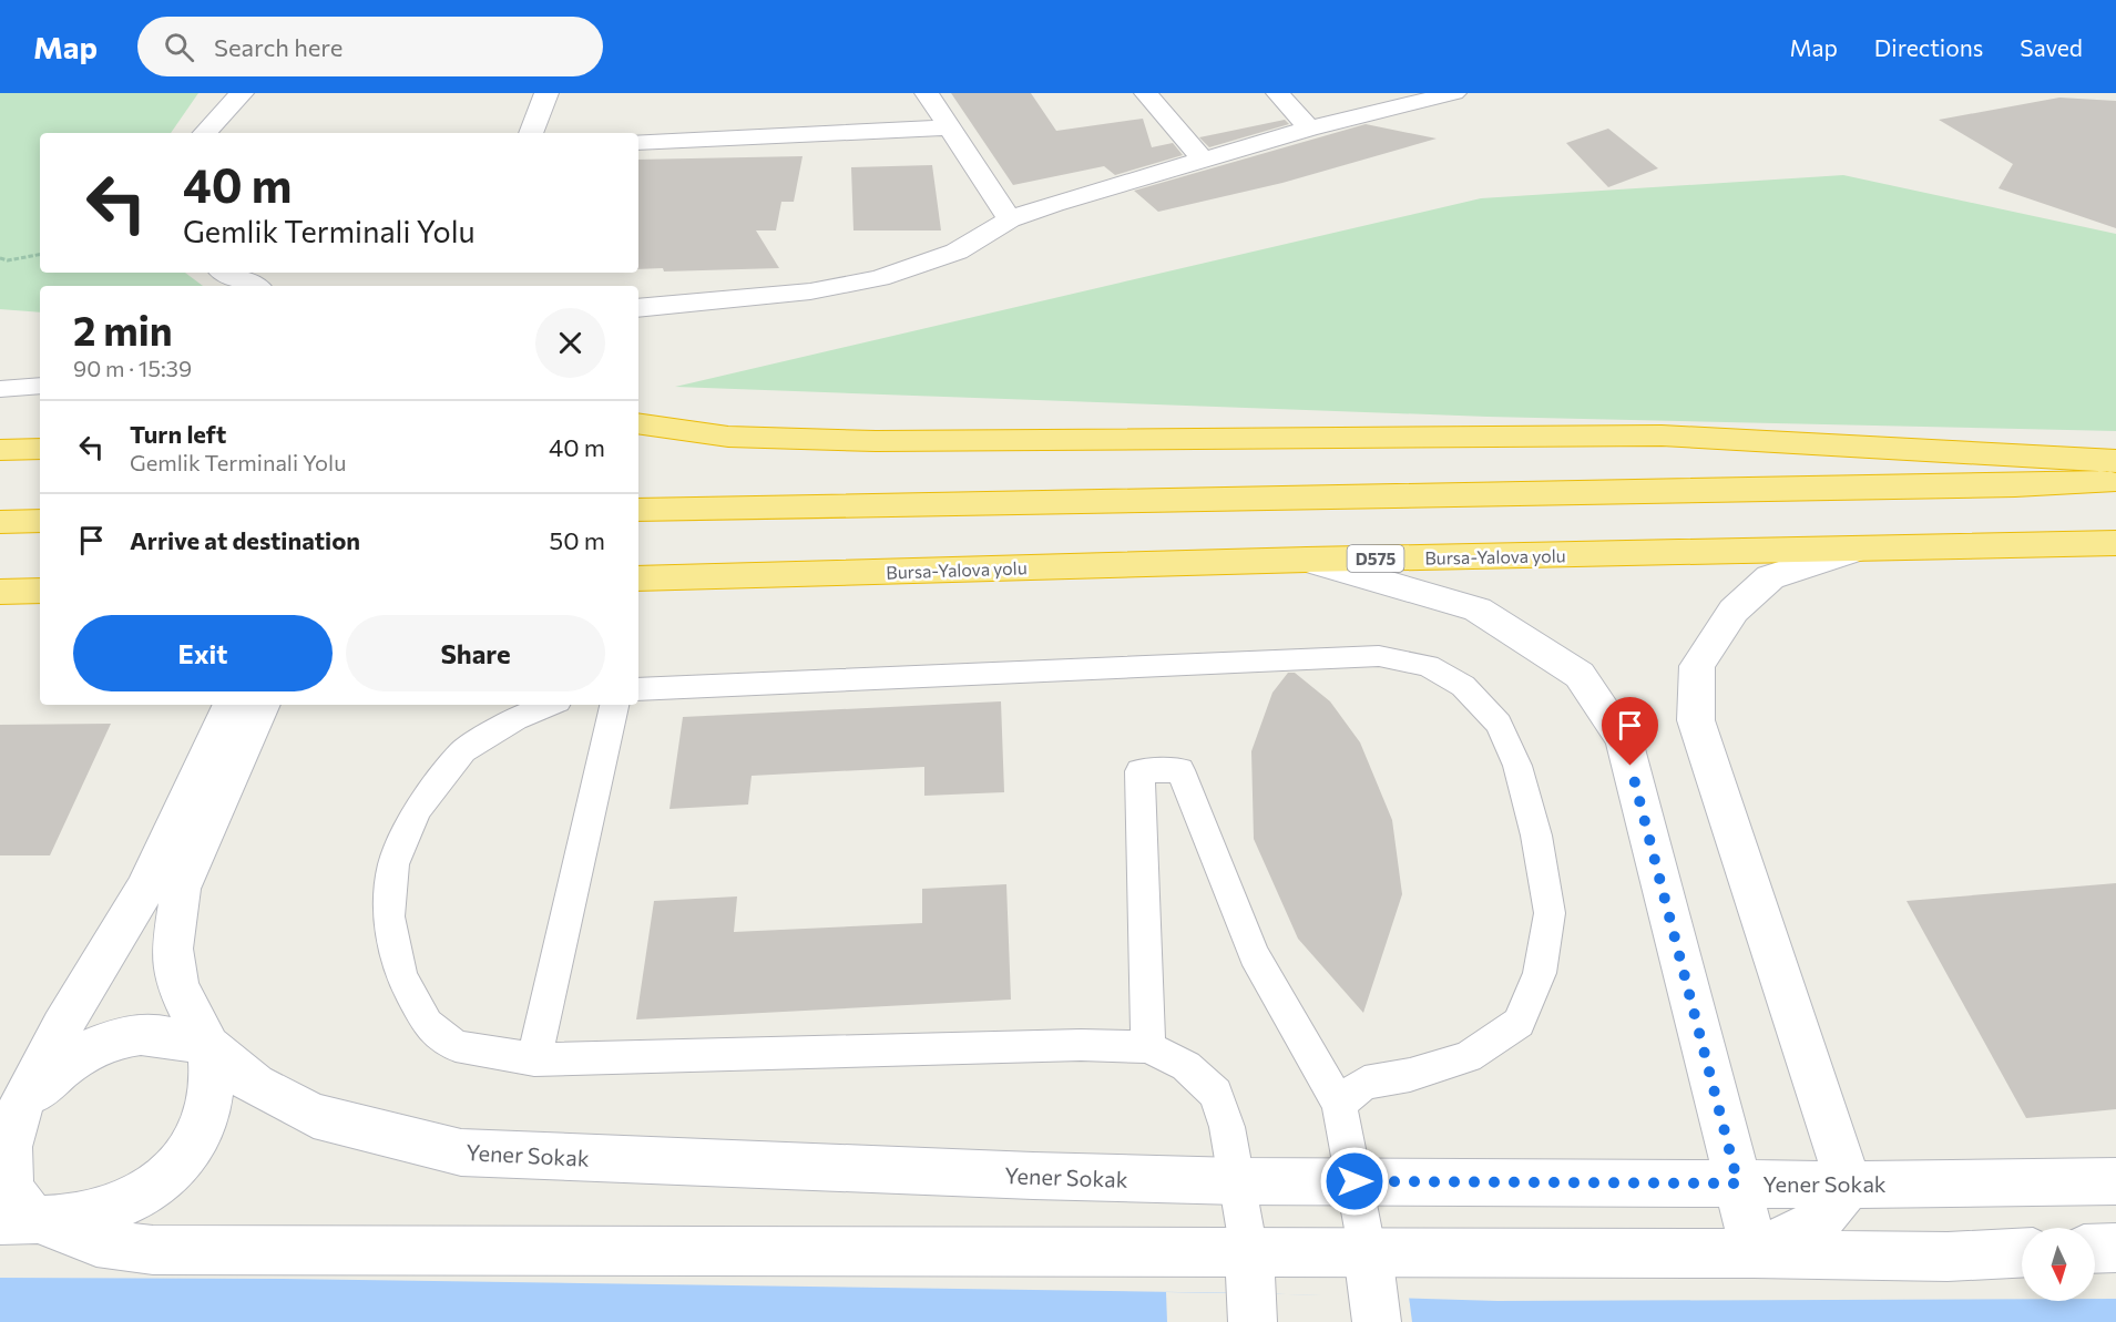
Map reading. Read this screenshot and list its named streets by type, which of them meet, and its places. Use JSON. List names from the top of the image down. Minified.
{"streets":{"highway":["Bursa-Yalova yolu","D575"],"street":["Yener Sokak"]},"north":"bottom","page":{"header":"Map","search":"Search here","nav":["Map","Directions","Saved"],"turn":["40 m","Gemlik Terminali Yolu"],"heading":["2 min","90 m · 15:39"],"list":[{"name":"Turn left","note":"Gemlik Terminali Yolu","value":"40 m"},{"name":"Arrive at destination","value":"50 m"}],"buttons":["Exit","Share"]}}
